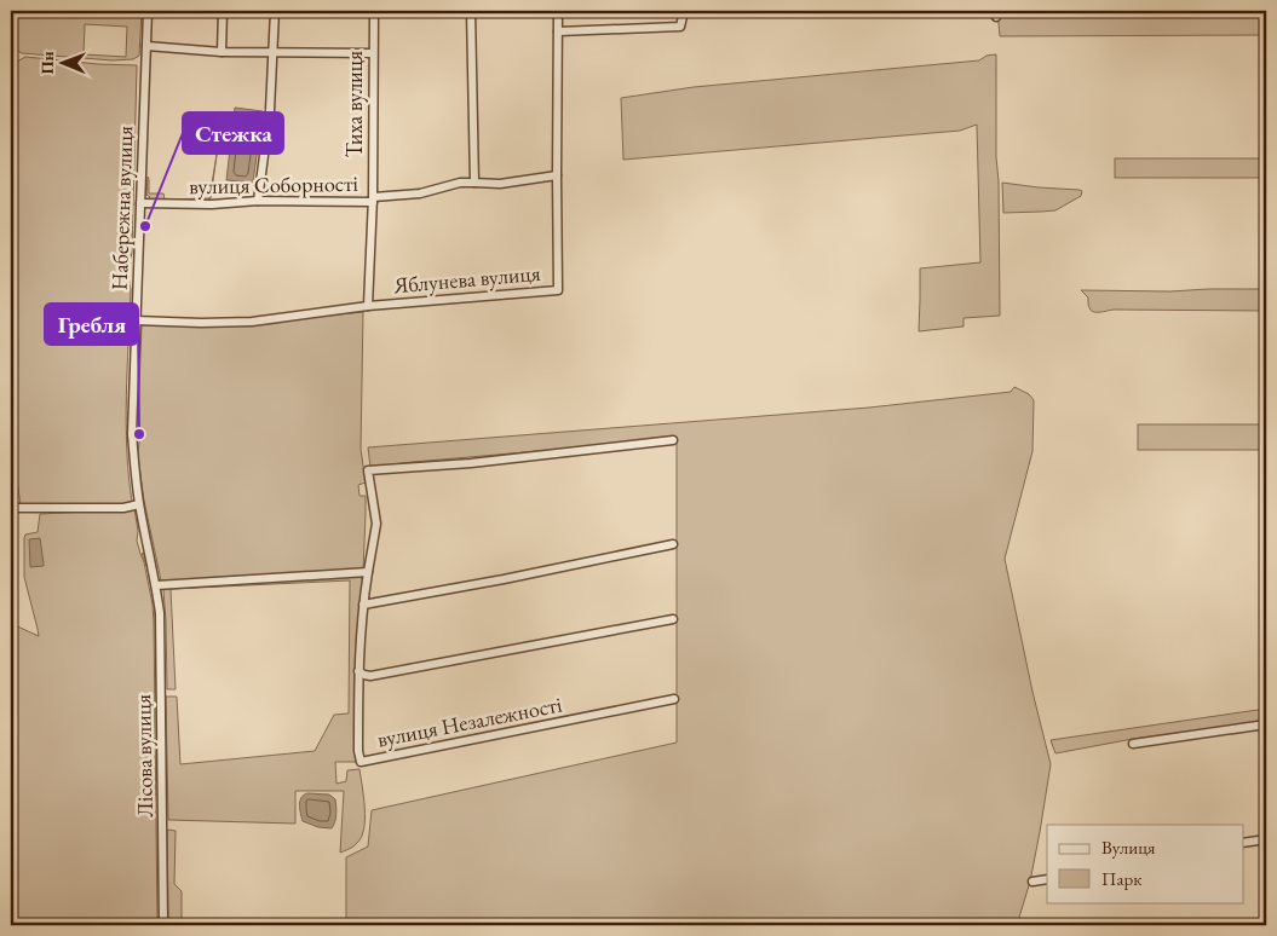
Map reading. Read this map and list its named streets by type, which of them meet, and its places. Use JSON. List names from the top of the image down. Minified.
{"streets":{"street":["Тиха вулиця","вулиця Соборності","Набережна вулиця","Яблунева вулиця","вулиця Незалежності","Лісова вулиця"]},"crossings":[["Тиха вулиця","вулиця Соборності"],["Тиха вулиця","Яблунева вулиця"],["вулиця Соборності","Набережна вулиця"],["Набережна вулиця","Яблунева вулиця"],["Набережна вулиця","Лісова вулиця"]],"places":["Стежка","Гребля"],"legend":["Вулиця","Парк"],"north":"left"}
